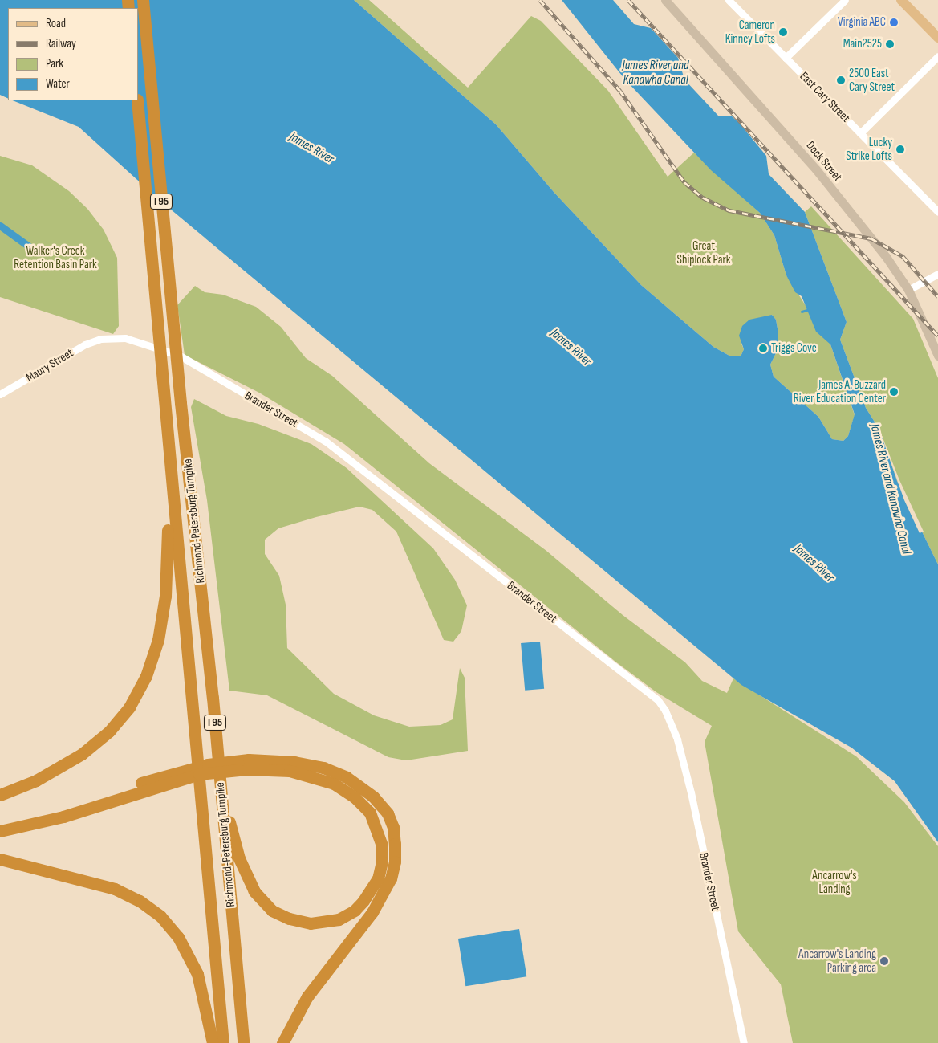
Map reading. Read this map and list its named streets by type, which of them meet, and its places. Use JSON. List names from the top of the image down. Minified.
{"streets":{"highway":["I 95","Richmond-Petersburg Turnpike"],"main road":["Dock Street"],"street":["East Cary Street","Maury Street","Brander Street"]},"crossings":[["Maury Street","Brander Street"]],"water":["James River and Kanawha Canal","James River"],"parks":["Great Shiplock Park","Walker's Creek Retention Basin Park","Ancarrow's Landing"],"places":["Virginia ABC","Cameron Kinney Lofts","Main2525","2500 East Cary Street","Lucky Strike Lofts","Triggs Cove","James A. Buzzard River Education Center","Ancarrow's Landing Parking area"],"legend":["Road","Railway","Park","Water"]}
